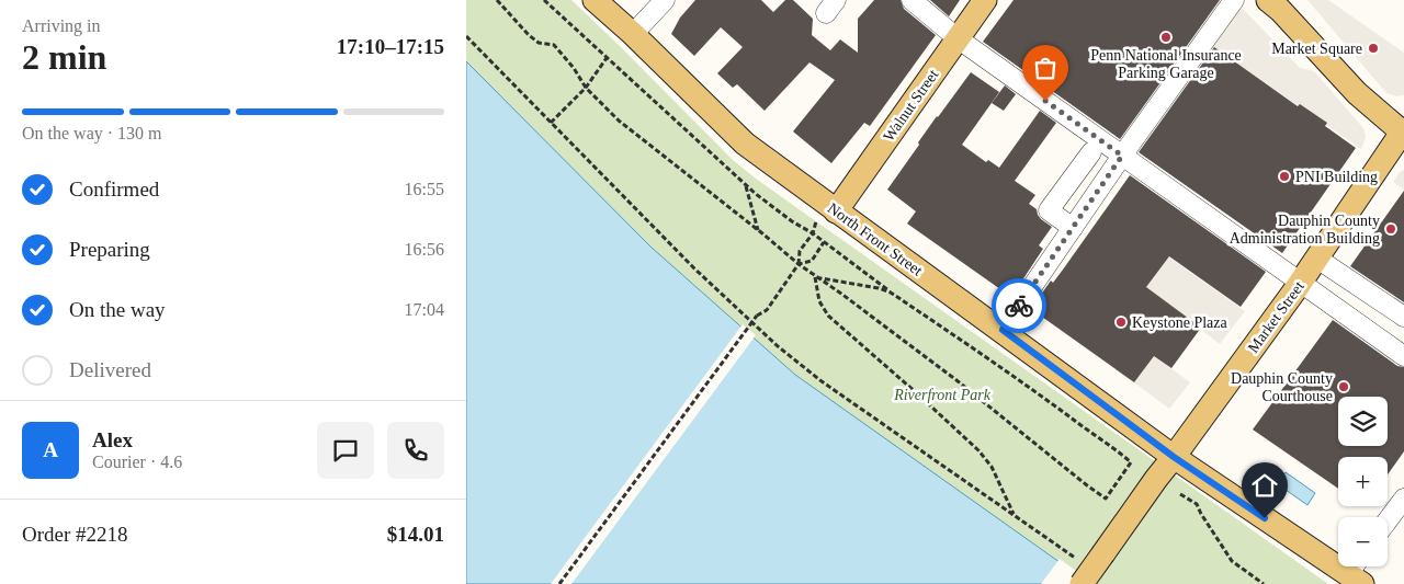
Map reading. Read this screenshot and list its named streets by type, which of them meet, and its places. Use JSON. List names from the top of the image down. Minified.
{"streets":{"main road":["Walnut Street","North Front Street","Market Street"]},"crossings":[["Walnut Street","North Front Street"],["North Front Street","Market Street"]],"parks":["Riverfront Park"],"places":["Penn National Insurance Parking Garage","Market Square","PNI Building","Dauphin County Administration Building","Keystone Plaza","Dauphin County Courthouse"],"page":{"heading":["2 min","Arriving in","17:10–17:15"],"panel":["Alex","Courier · 4.6","Order #2218","$14.01"],"bar":"On the way · 130 m","list":[["Confirmed","16:55"],["Preparing","16:56"],["On the way","17:04"],"Delivered"],"map_buttons":["+","−"],"round":"A"}}
